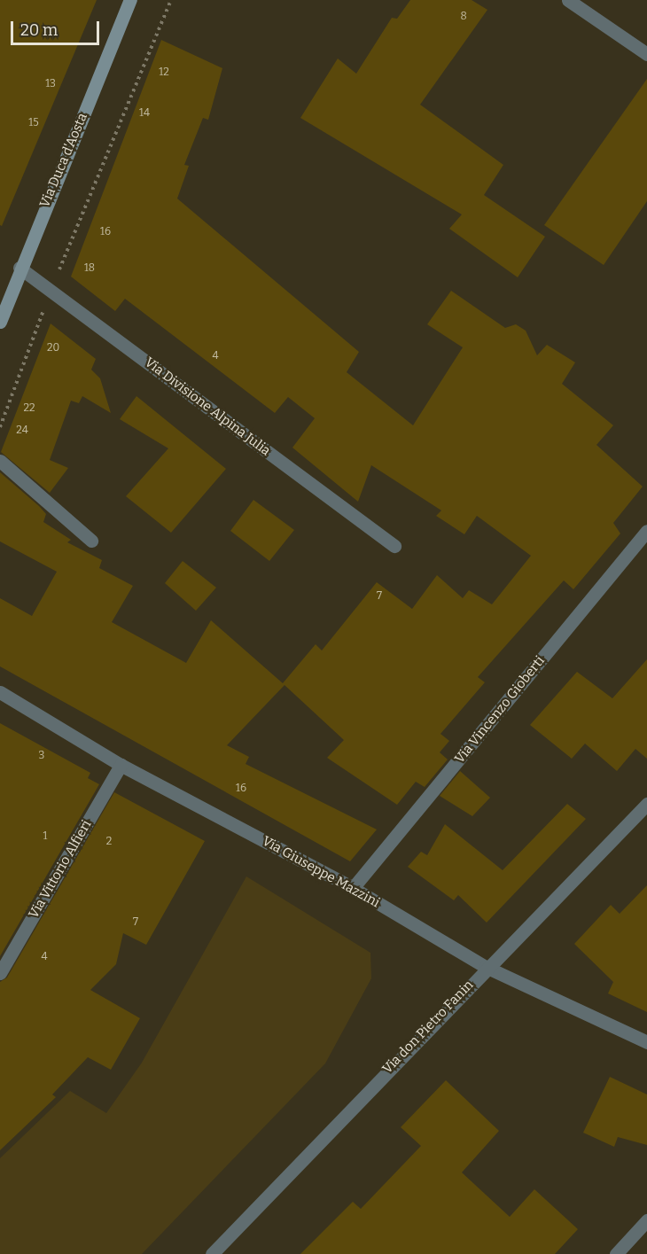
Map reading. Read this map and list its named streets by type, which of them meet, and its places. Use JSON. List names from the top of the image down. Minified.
{"streets":{"main road":["Via Duca d'Aosta"],"street":["Via Divisione Alpina Julia","Via Vincenzo Gioberti","Via Vittorio Alfieri","Via Giuseppe Mazzini","Via don Pietro Fanin"]},"crossings":[["Via Duca d'Aosta","Via Divisione Alpina Julia"],["Via Vincenzo Gioberti","Via Giuseppe Mazzini"],["Via Vittorio Alfieri","Via Giuseppe Mazzini"],["Via Giuseppe Mazzini","Via don Pietro Fanin"]],"house_numbers":["8","12","13","14","15","16","18","20","4","22","24","7","3","16","1","2","7","4"],"scale_bar":"20 m"}
